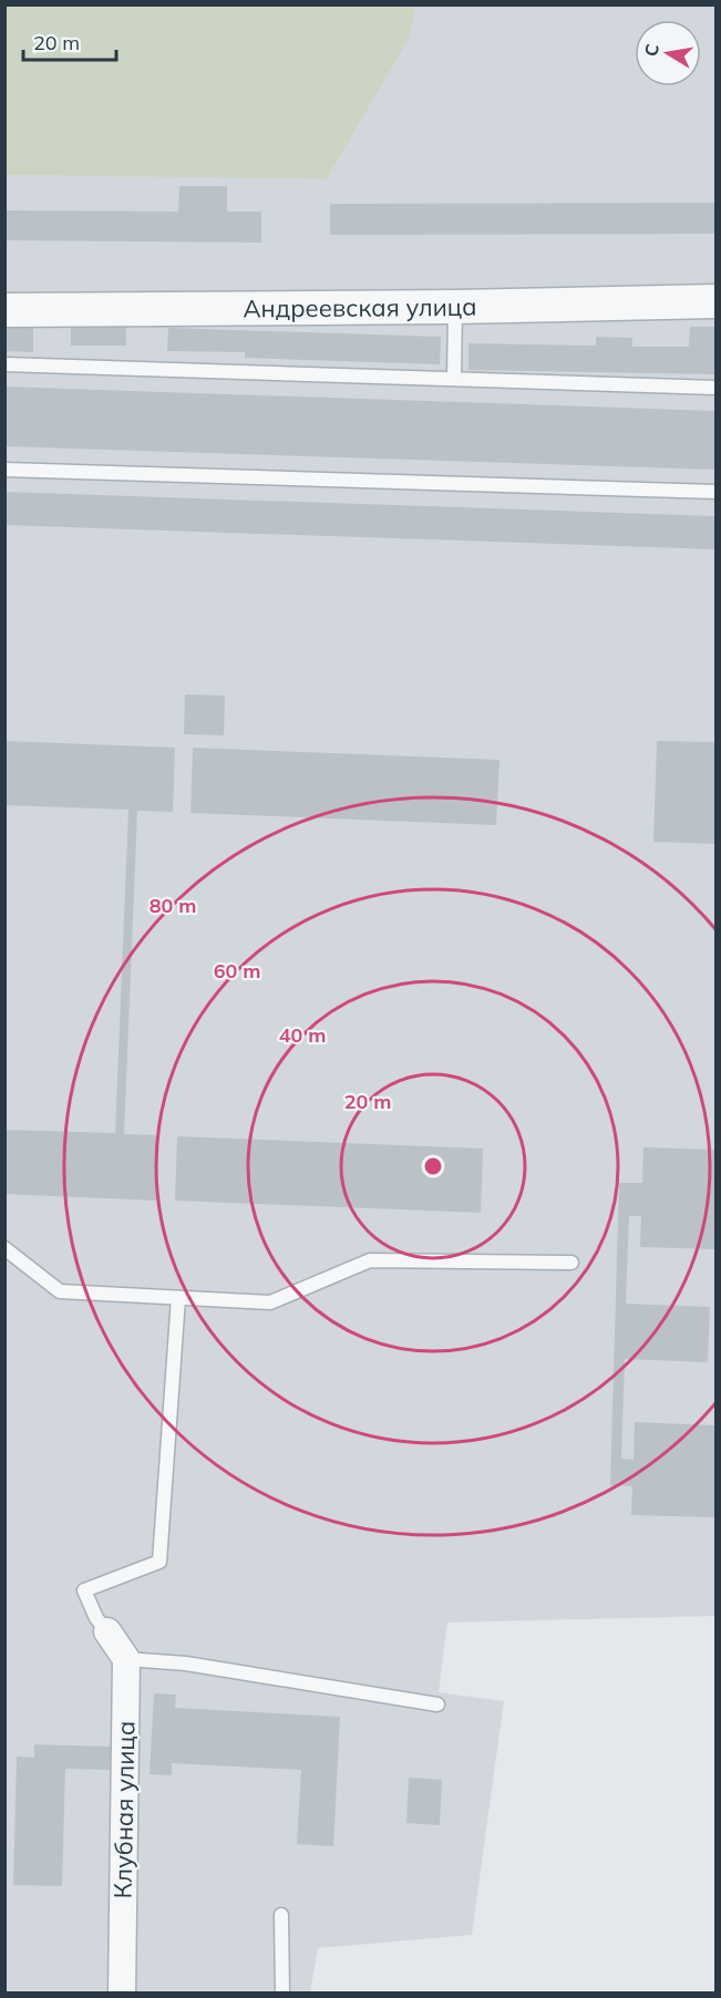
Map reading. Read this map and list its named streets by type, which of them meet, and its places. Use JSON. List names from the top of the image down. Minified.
{"streets":{"street":["Андреевская улица","Клубная улица"]},"scale_bar":"20 m","north":"left","rings":["80 m","60 m","40 m","20 m"]}
